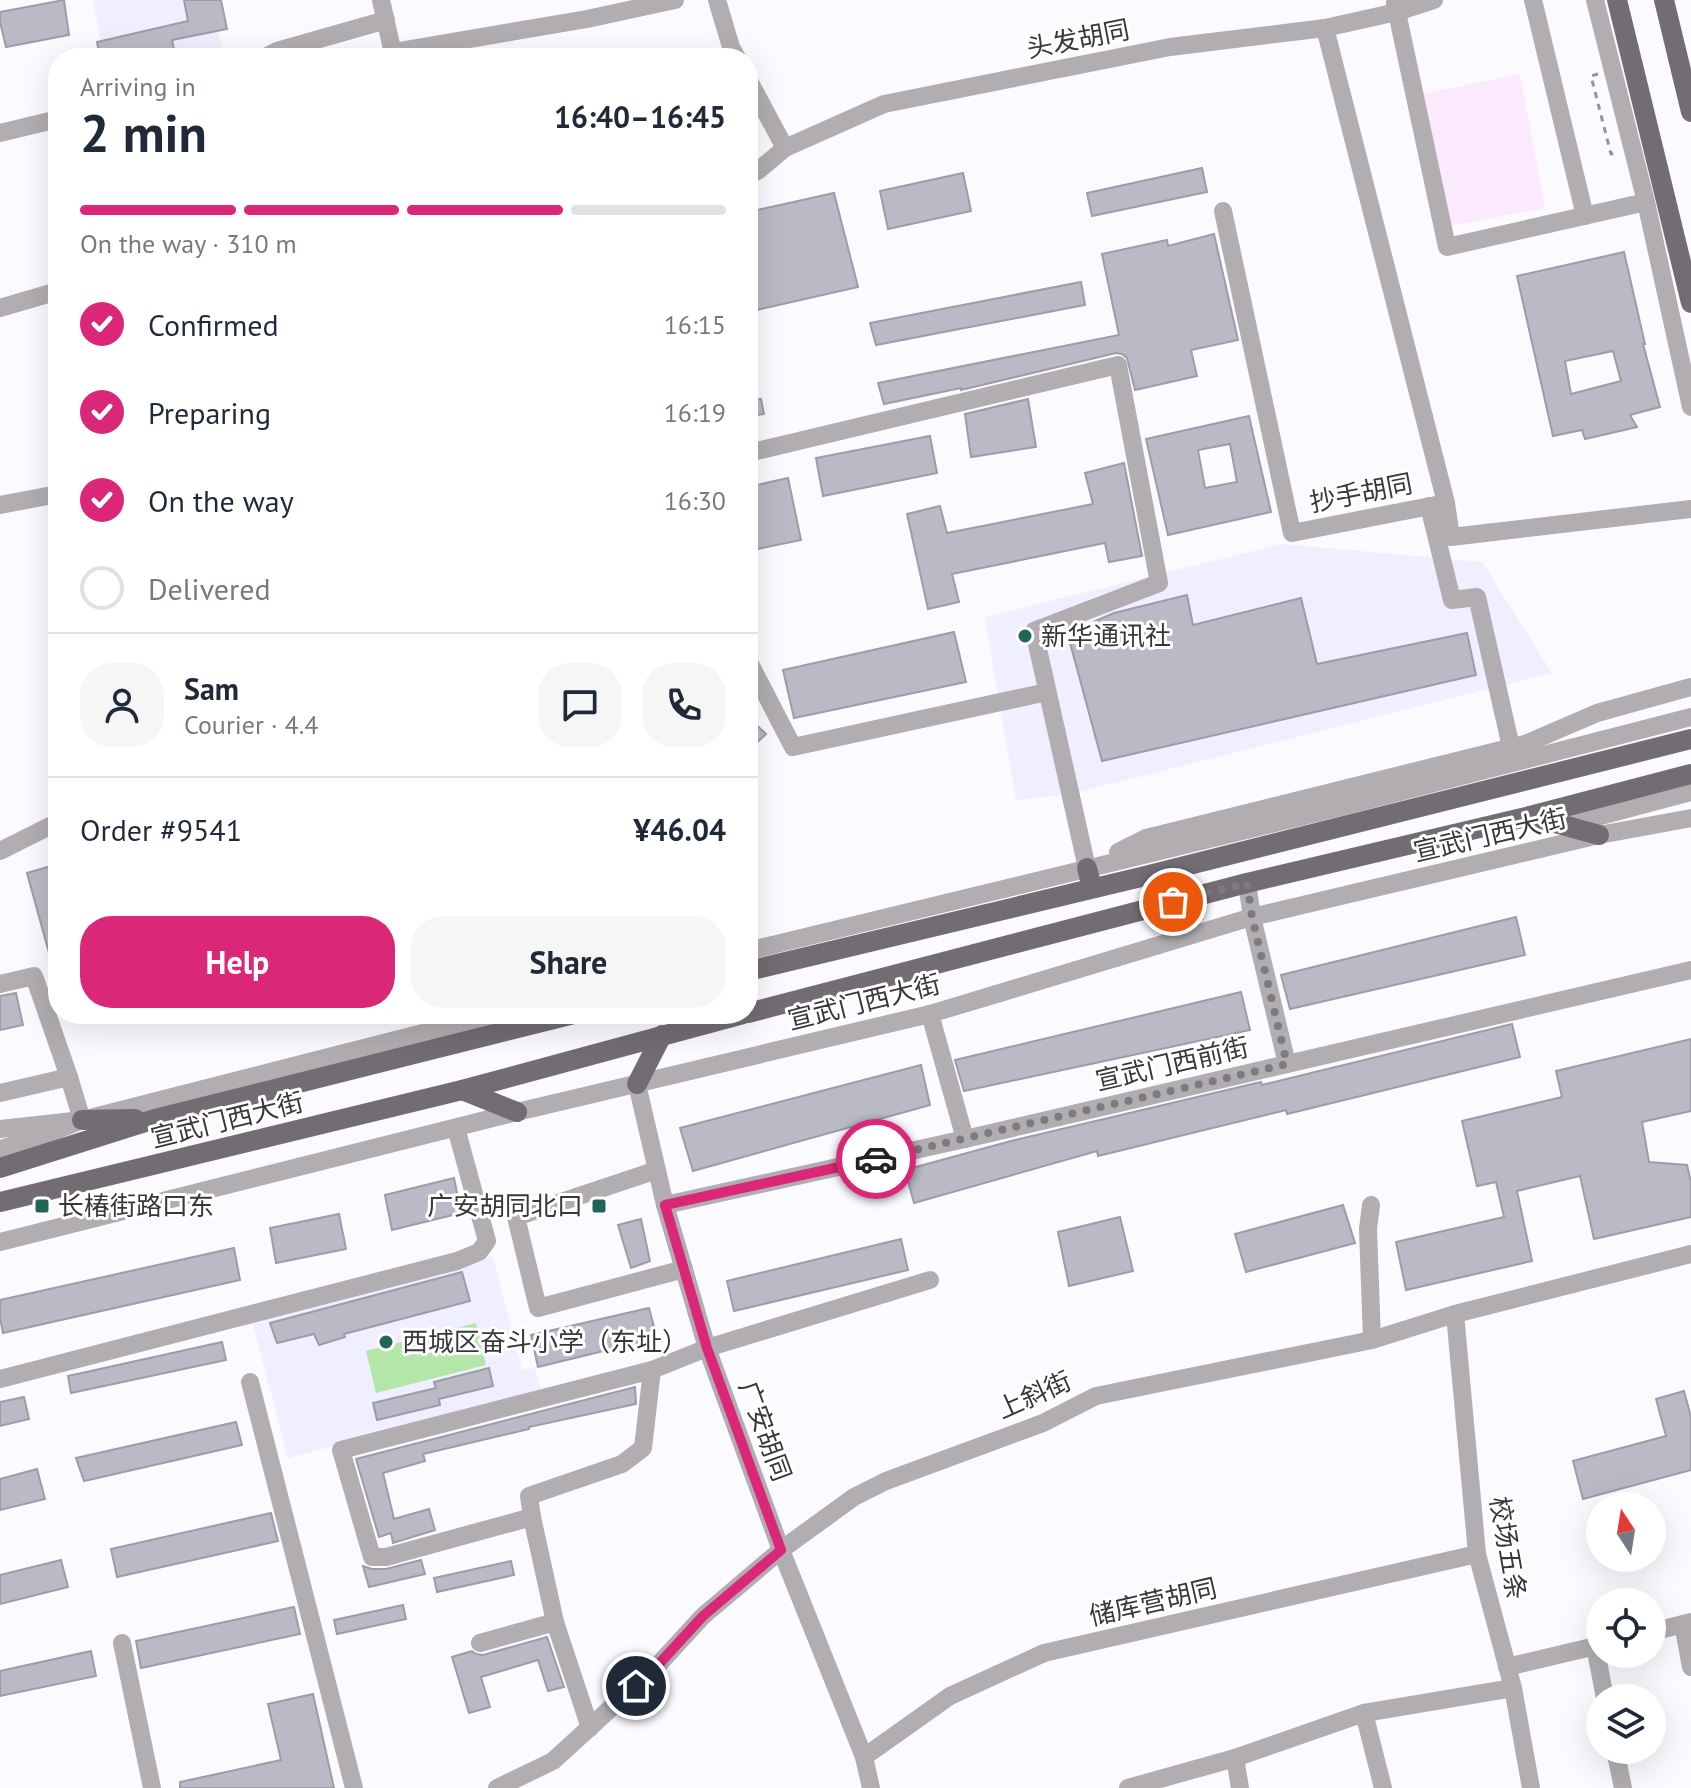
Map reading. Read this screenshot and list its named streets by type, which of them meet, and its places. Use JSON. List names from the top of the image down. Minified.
{"streets":{"main road":["宣武门西大街"],"street":["头发胡同","抄手胡同","宣武门西前街","上斜街","广安胡同","校场五条","储库营胡同"]},"crossings":[["宣武门西大街","广安胡同"],["宣武门西前街","广安胡同"],["上斜街","广安胡同"],["上斜街","校场五条"],["广安胡同","储库营胡同"],["校场五条","储库营胡同"]],"places":{"other":["新华通讯社","西城区奋斗小学（东址）"],"transit":["长椿街路口东","广安胡同北口"]},"north":"top","page":{"heading":["2 min","Arriving in","16:40–16:45"],"panel":["Sam","Courier · 4.4","Order #9541","¥46.04"],"bar":"On the way · 310 m","list":[["Confirmed","16:15"],["Preparing","16:19"],["On the way","16:30"],"Delivered"],"buttons":["Help","Share"]}}
